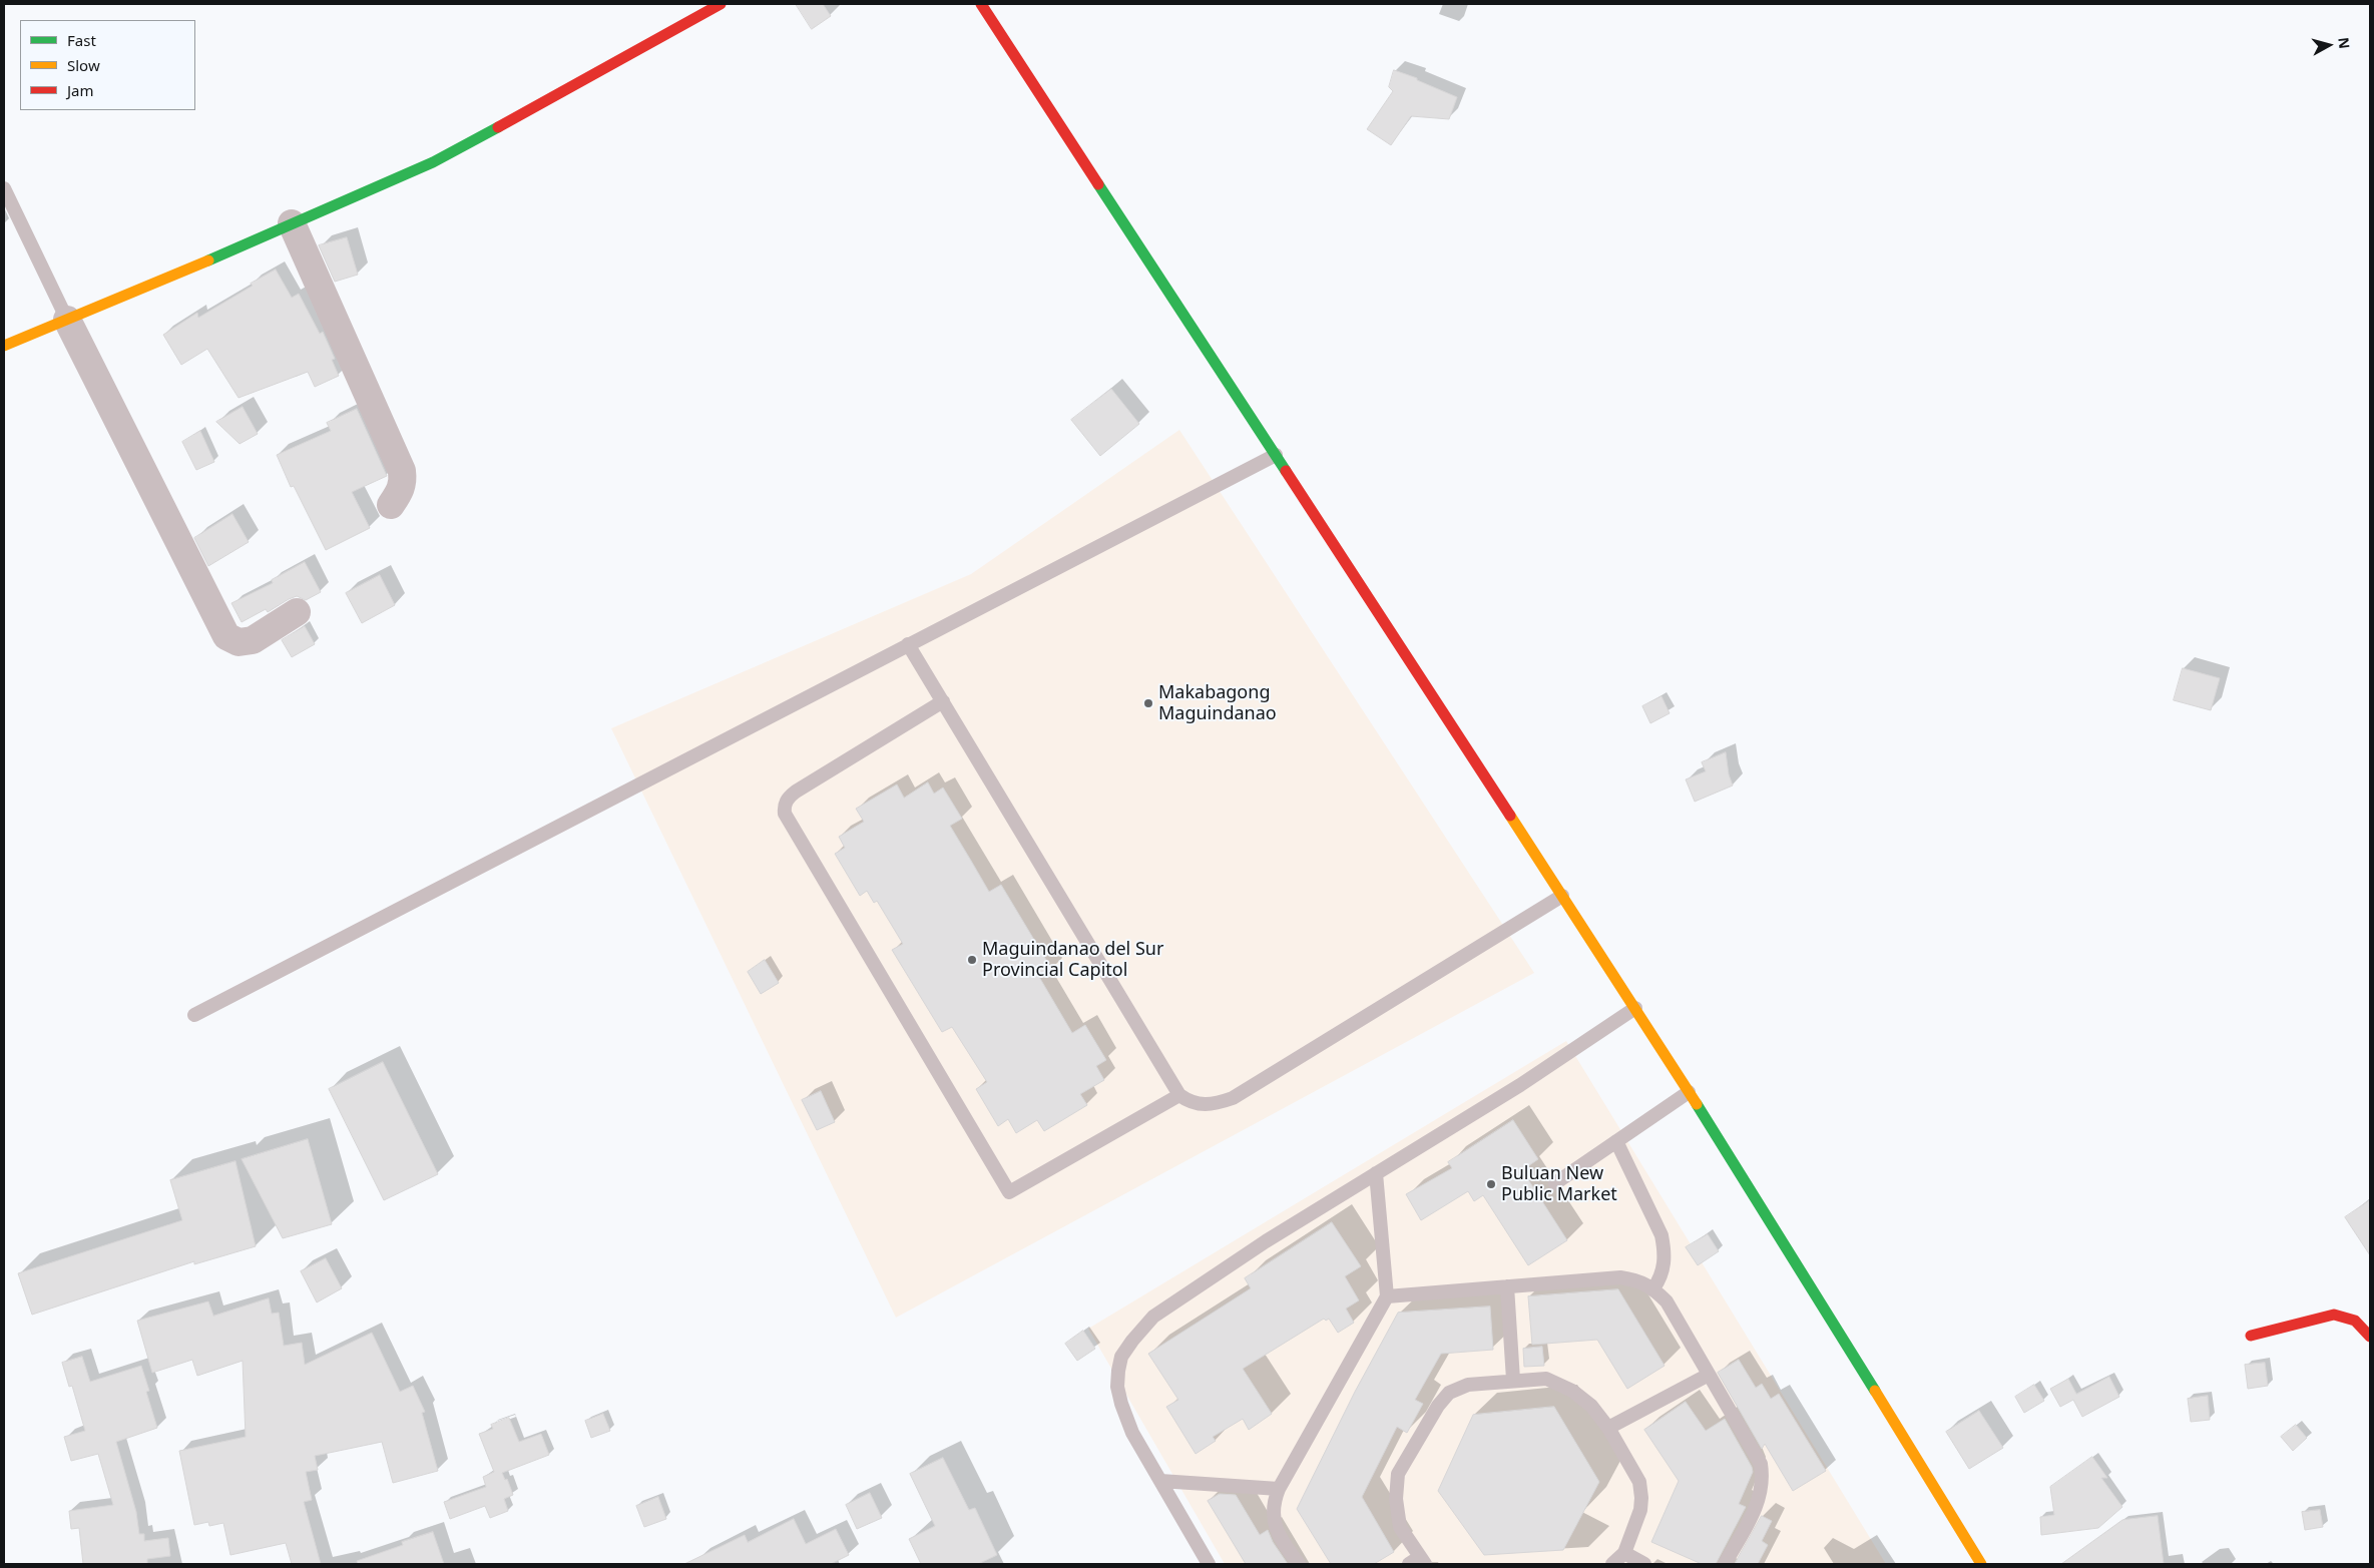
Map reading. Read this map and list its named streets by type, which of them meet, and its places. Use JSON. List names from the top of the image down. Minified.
{"places":["Makabagong Maguindanao","Maguindanao del Sur Provincial Capitol","Buluan New Public Market"],"legend":["Fast","Slow","Jam"],"north":"right"}
